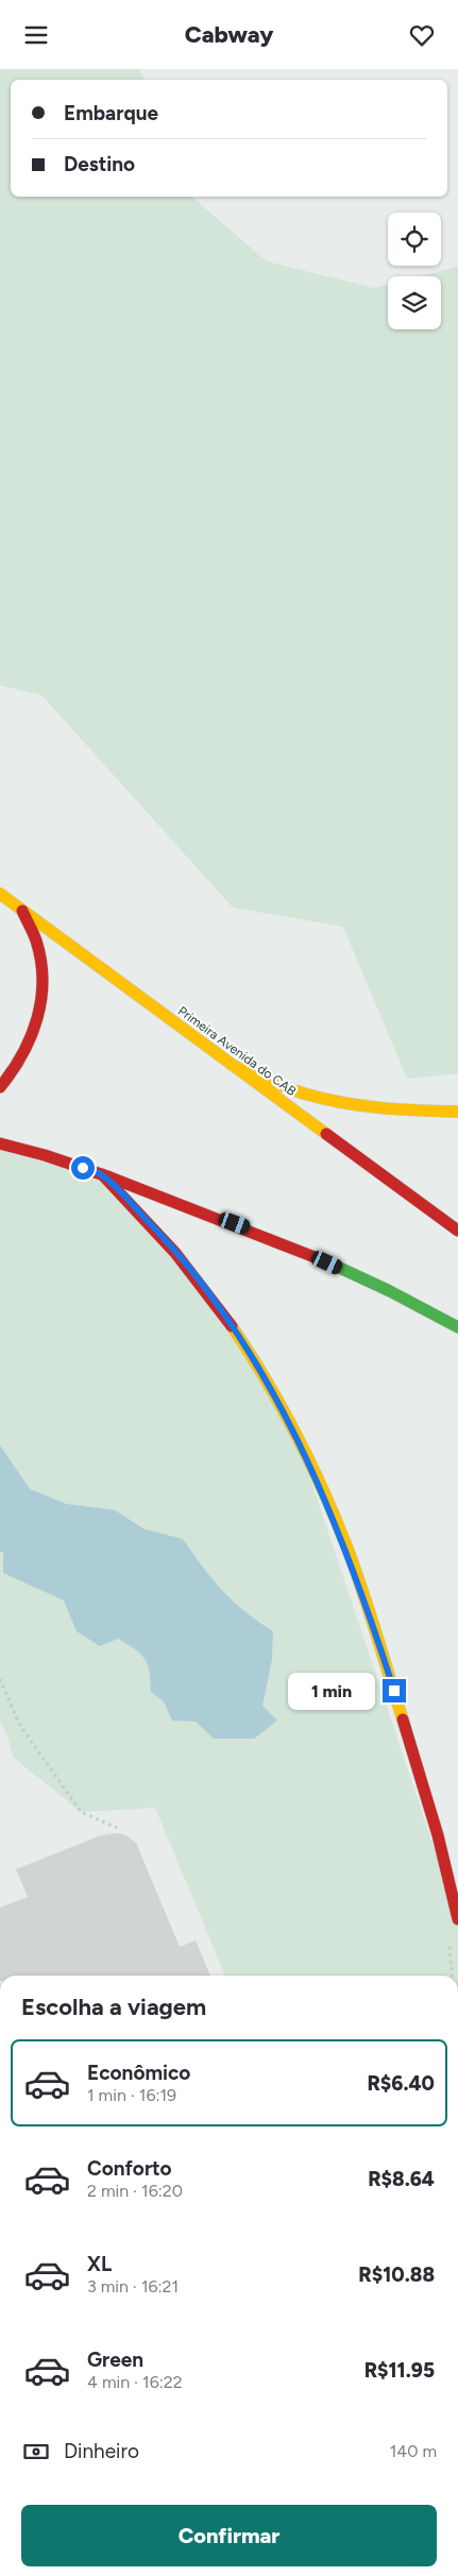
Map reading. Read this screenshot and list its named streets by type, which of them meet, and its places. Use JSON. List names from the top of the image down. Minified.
{"streets":{"main road":["Primeira Avenida do CAB"]},"page":{"header":"Cabway","banner":["Embarque","Destino"],"bubble":"1 min","heading":"Escolha a viagem","list":[{"name":"Econômico","note":"1 min · 16:19","value":"R$6.40"},{"name":"Conforto","note":"2 min · 16:20","value":"R$8.64"},{"name":"XL","note":"3 min · 16:21","value":"R$10.88"},{"name":"Green","note":"4 min · 16:22","value":"R$11.95"}],"pay":["Dinheiro","140 m"],"buttons":"Confirmar"}}
